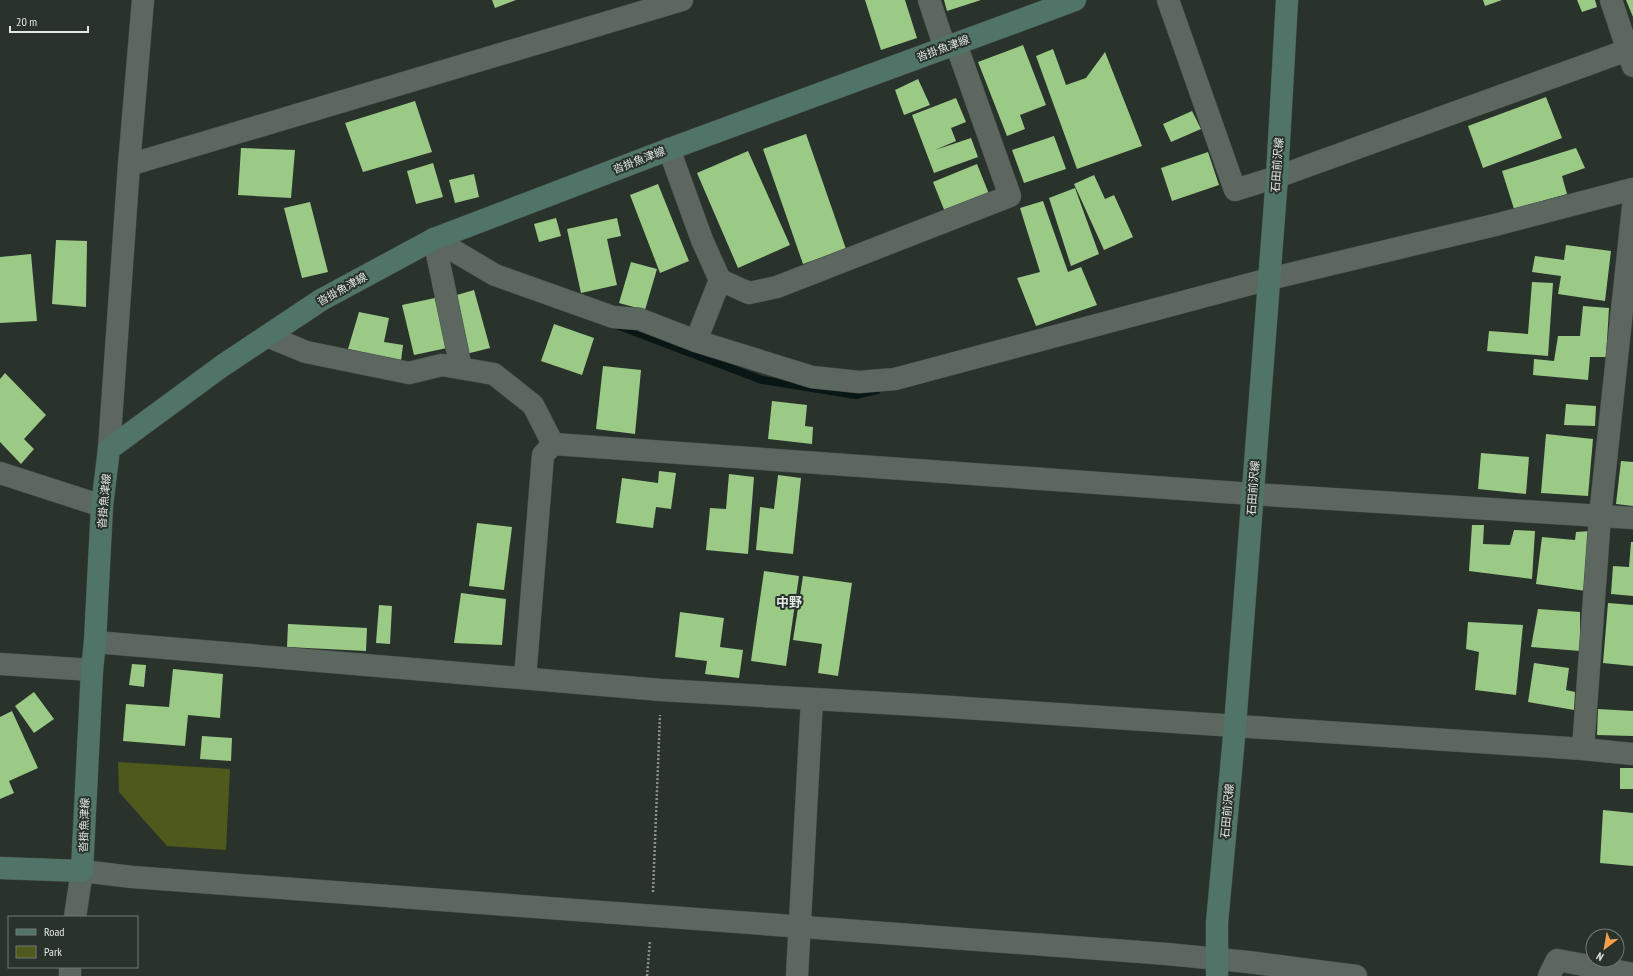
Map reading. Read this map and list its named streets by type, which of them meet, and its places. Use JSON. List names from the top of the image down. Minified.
{"streets":{"main road":["沓掛魚津線","石田前沢線"]},"districts":["中野"],"legend":["Road","Park"],"scale_bar":"20 m","north":"bottom left"}
